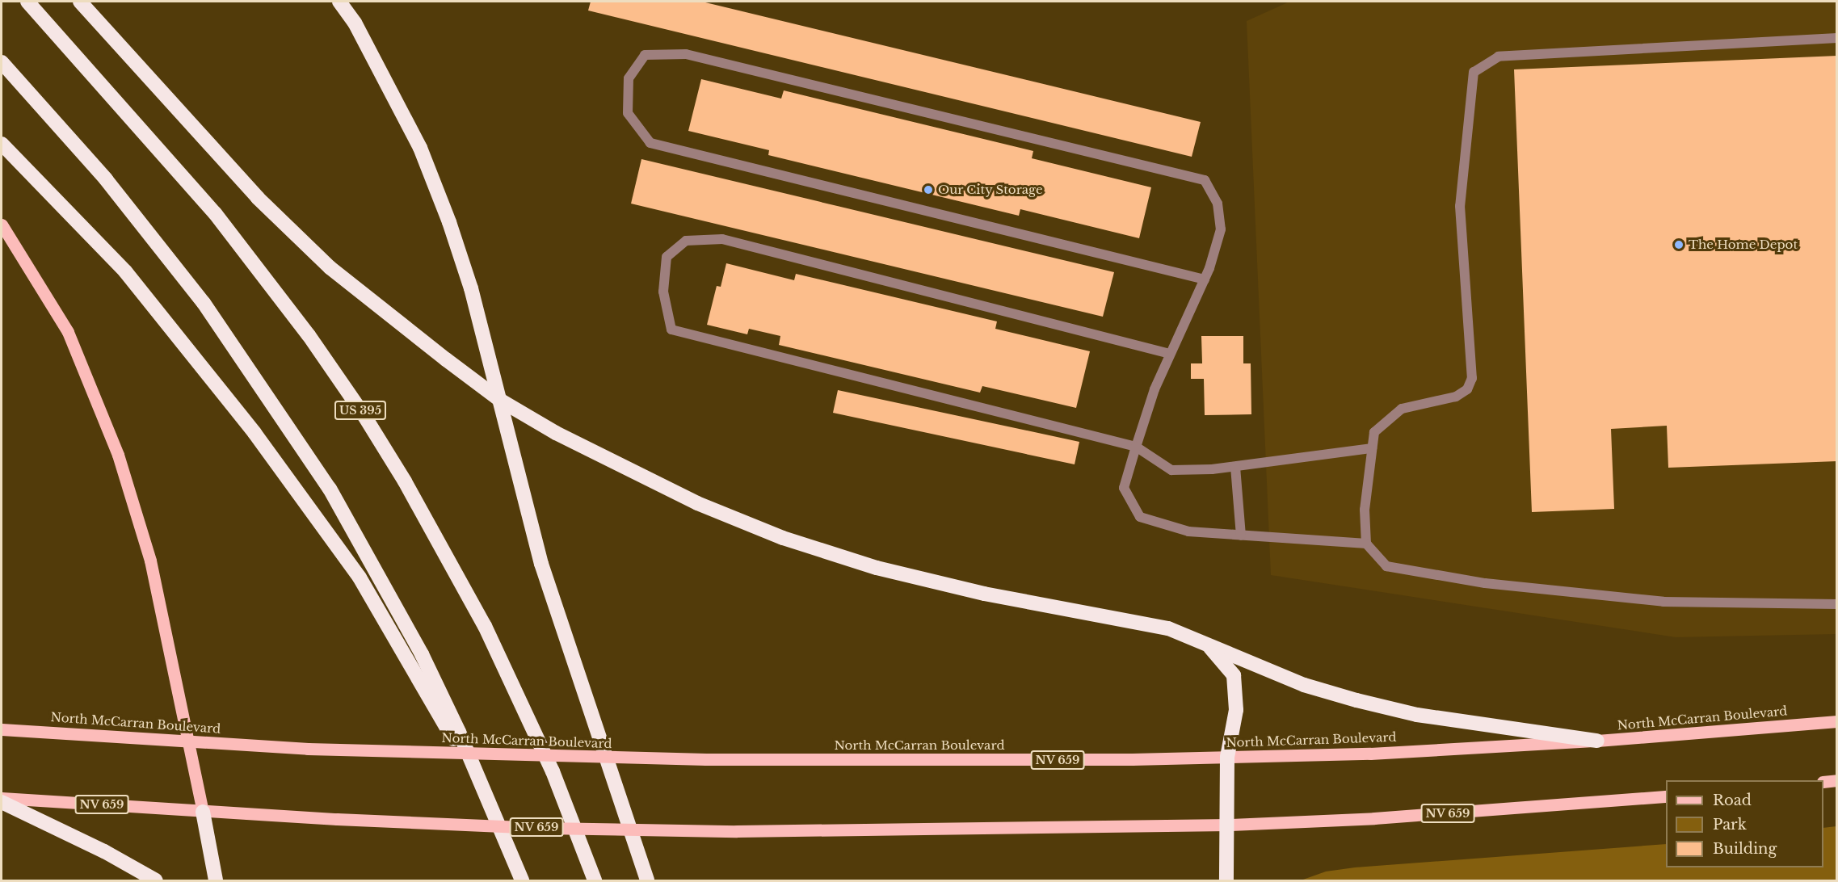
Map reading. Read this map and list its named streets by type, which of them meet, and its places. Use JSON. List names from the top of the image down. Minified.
{"streets":{"highway":["US 395"],"main road":["North McCarran Boulevard","NV 659"]},"places":["Our City Storage","The Home Depot"],"legend":["Road","Park","Building"]}
